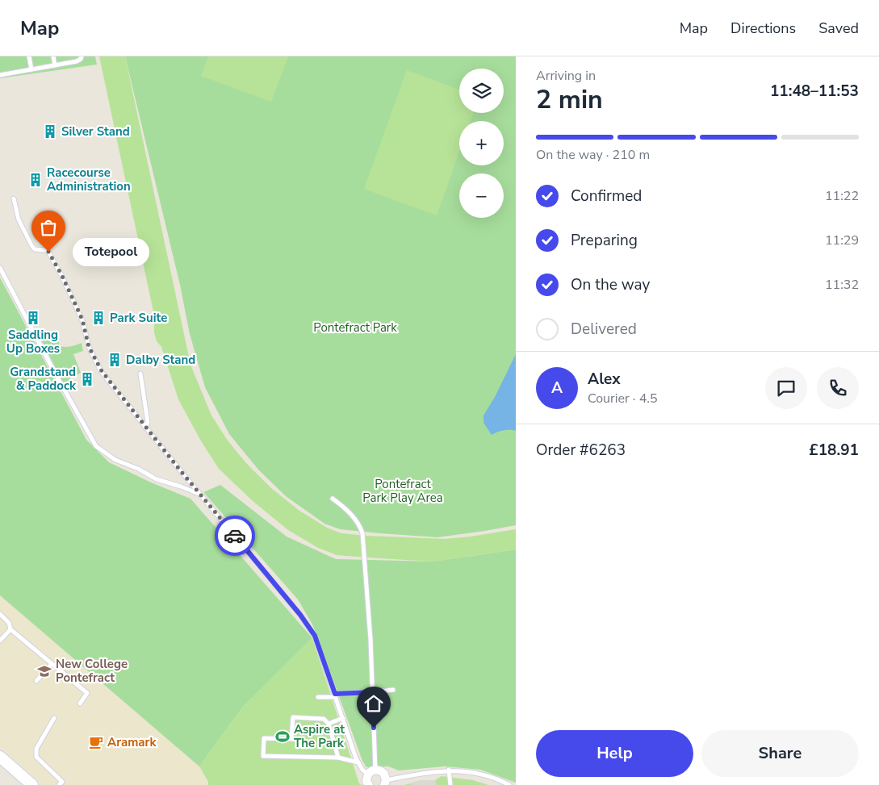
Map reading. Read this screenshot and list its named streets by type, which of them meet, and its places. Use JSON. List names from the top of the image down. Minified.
{"parks":["Pontefract Park","Pontefract Park Play Area"],"places":{"building":["Silver Stand","Racecourse Administration","Saddling Up Boxes","Park Suite","Dalby Stand","Grandstand & Paddock"],"other":["Totepool"],"school or university":["New College Pontefract"],"sports":["Aspire at The Park"],"cafe":["Aramark"]},"page":{"header":"Map","nav":["Map","Directions","Saved"],"heading":["2 min","Arriving in","11:48–11:53"],"panel":["Alex","Courier · 4.5","Order #6263","£18.91"],"map_buttons":["+","−"],"bar":"On the way · 210 m","list":[["Confirmed","11:22"],["Preparing","11:29"],["On the way","11:32"],"Delivered"],"bubble":"Totepool","round":"A","buttons":["Help","Share"]}}
